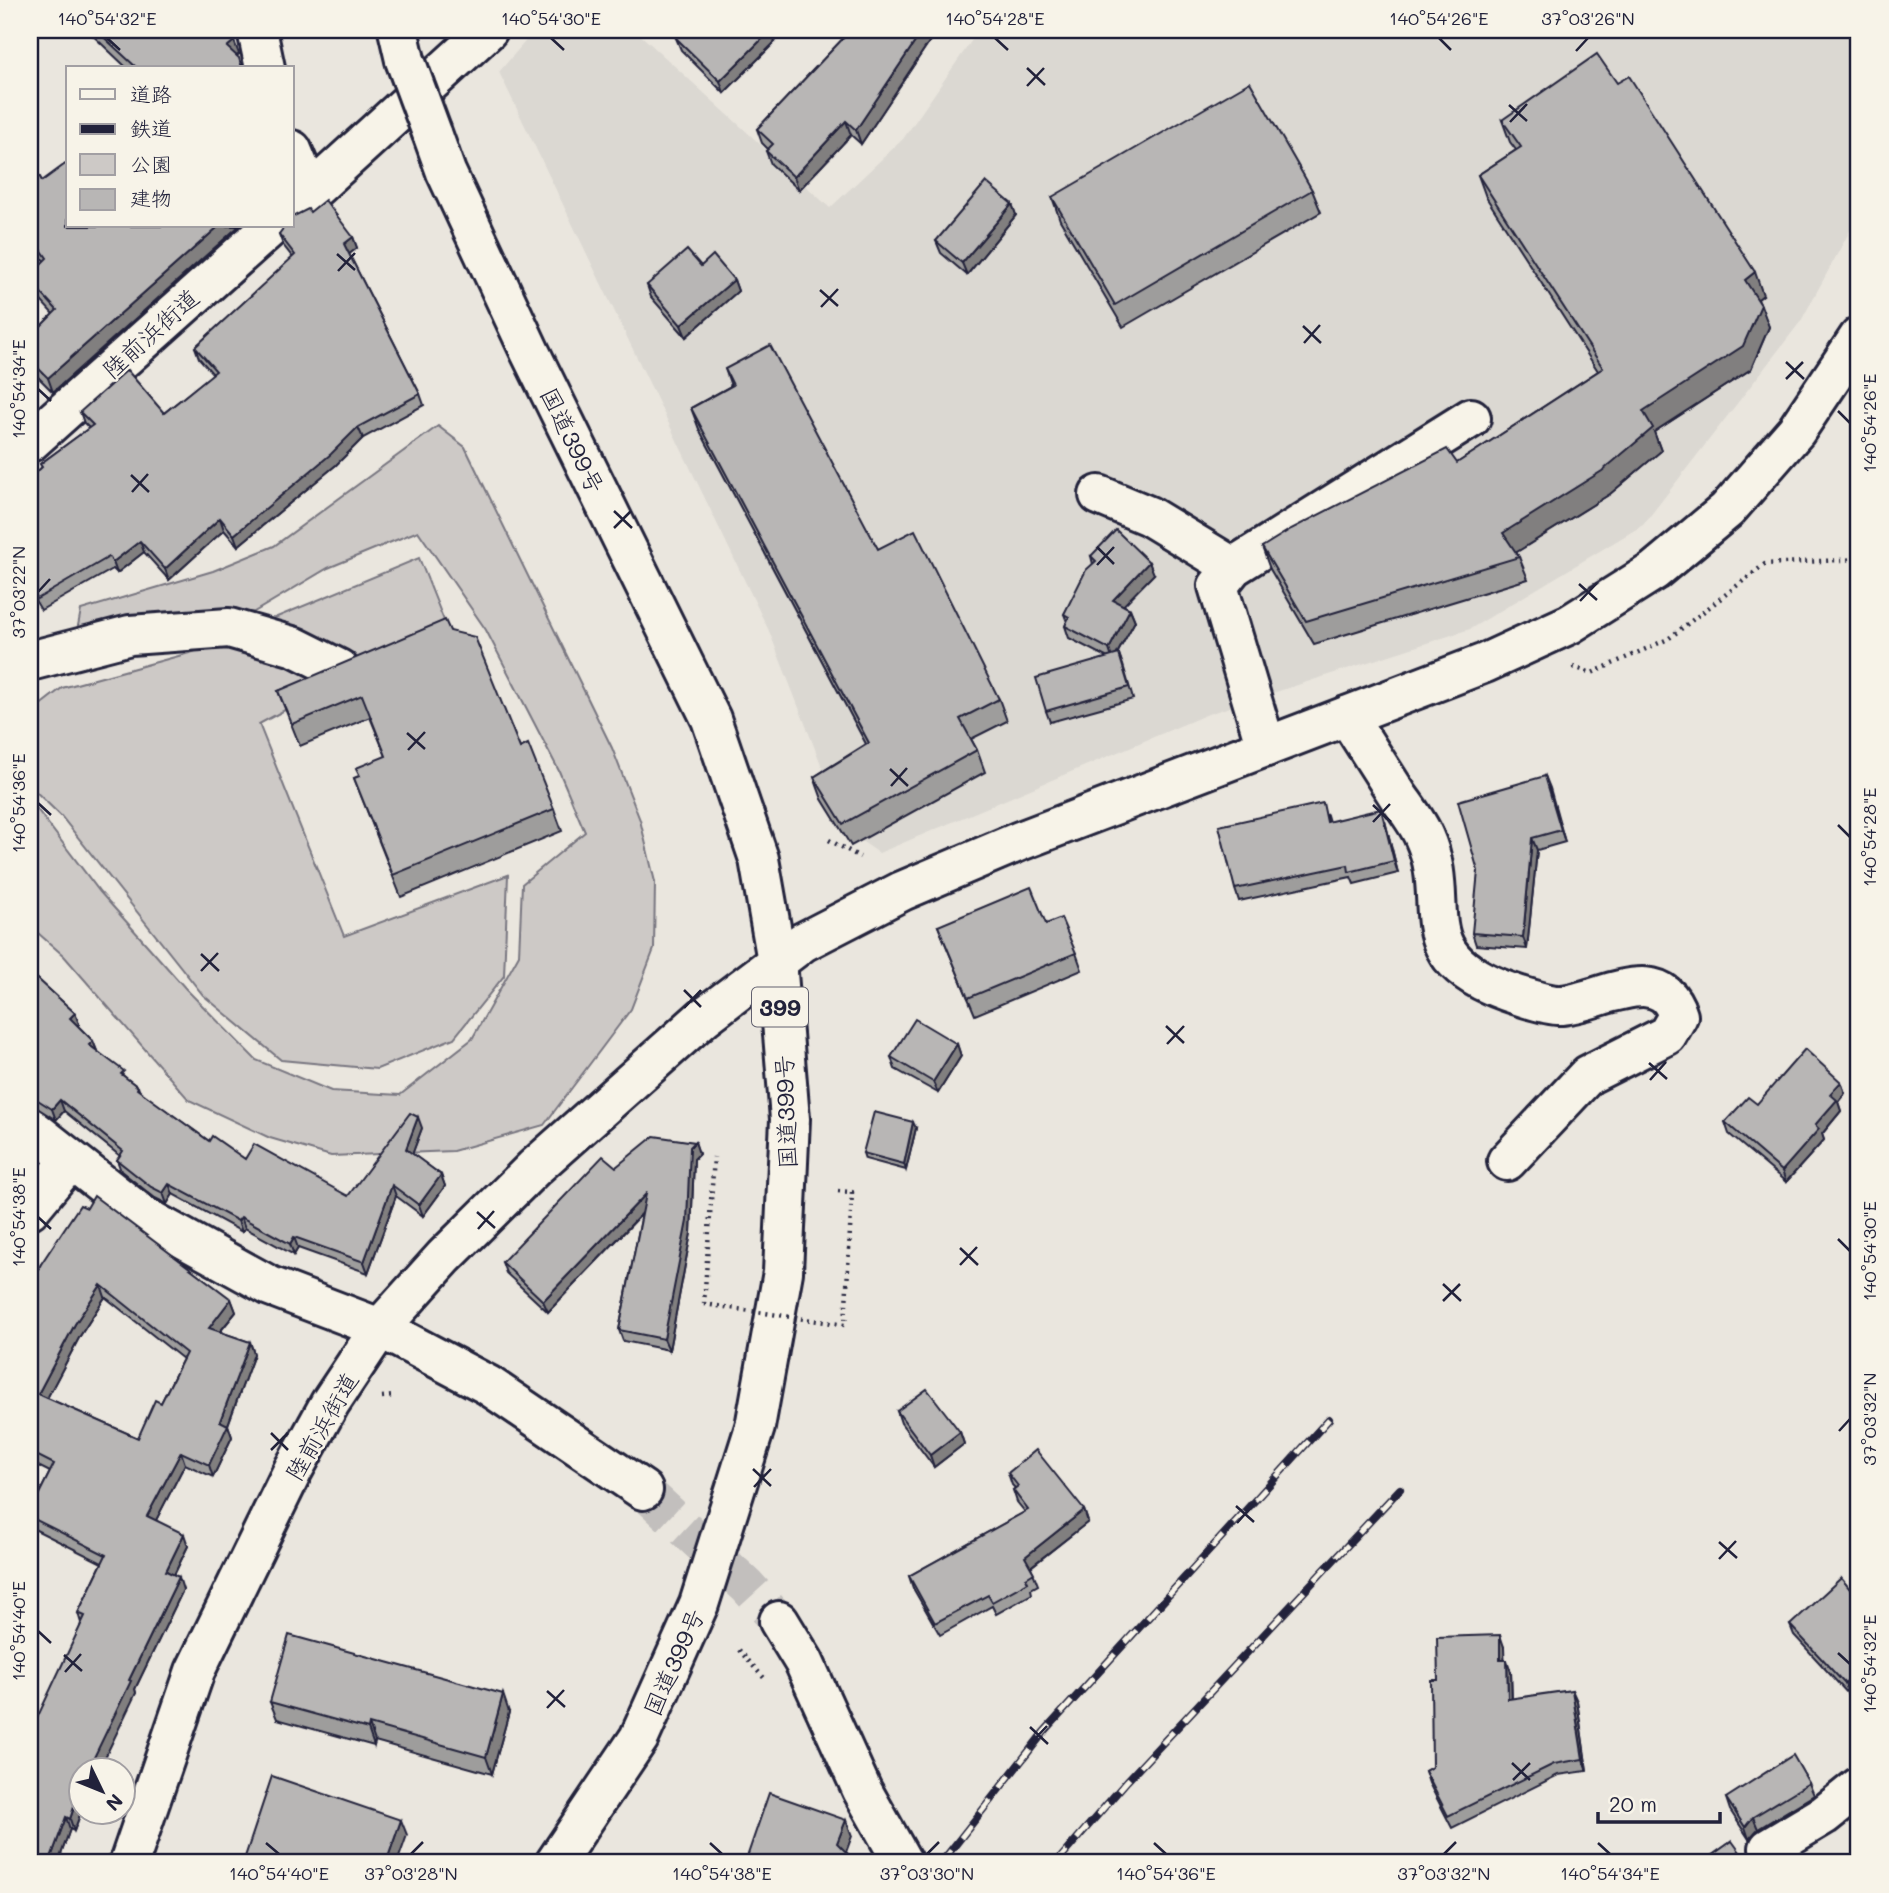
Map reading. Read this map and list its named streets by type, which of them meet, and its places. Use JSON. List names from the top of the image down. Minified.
{"streets":{"main road":["陸前浜街道","国道399号","399"]},"crossings":[["陸前浜街道","国道399号"]],"legend":["道路","鉄道","公園","建物"],"scale_bar":"20 m","north":"bottom right","coordinates":["140°54'32\"E","140°54'30\"E","140°54'28\"E","140°54'26\"E","37°03'26\"N","140°54'34\"E","37°03'22\"N","140°54'36\"E","140°54'38\"E","37°03'32\"N","140°54'40\"E","37°03'28\"N","37°03'30\"N"]}
